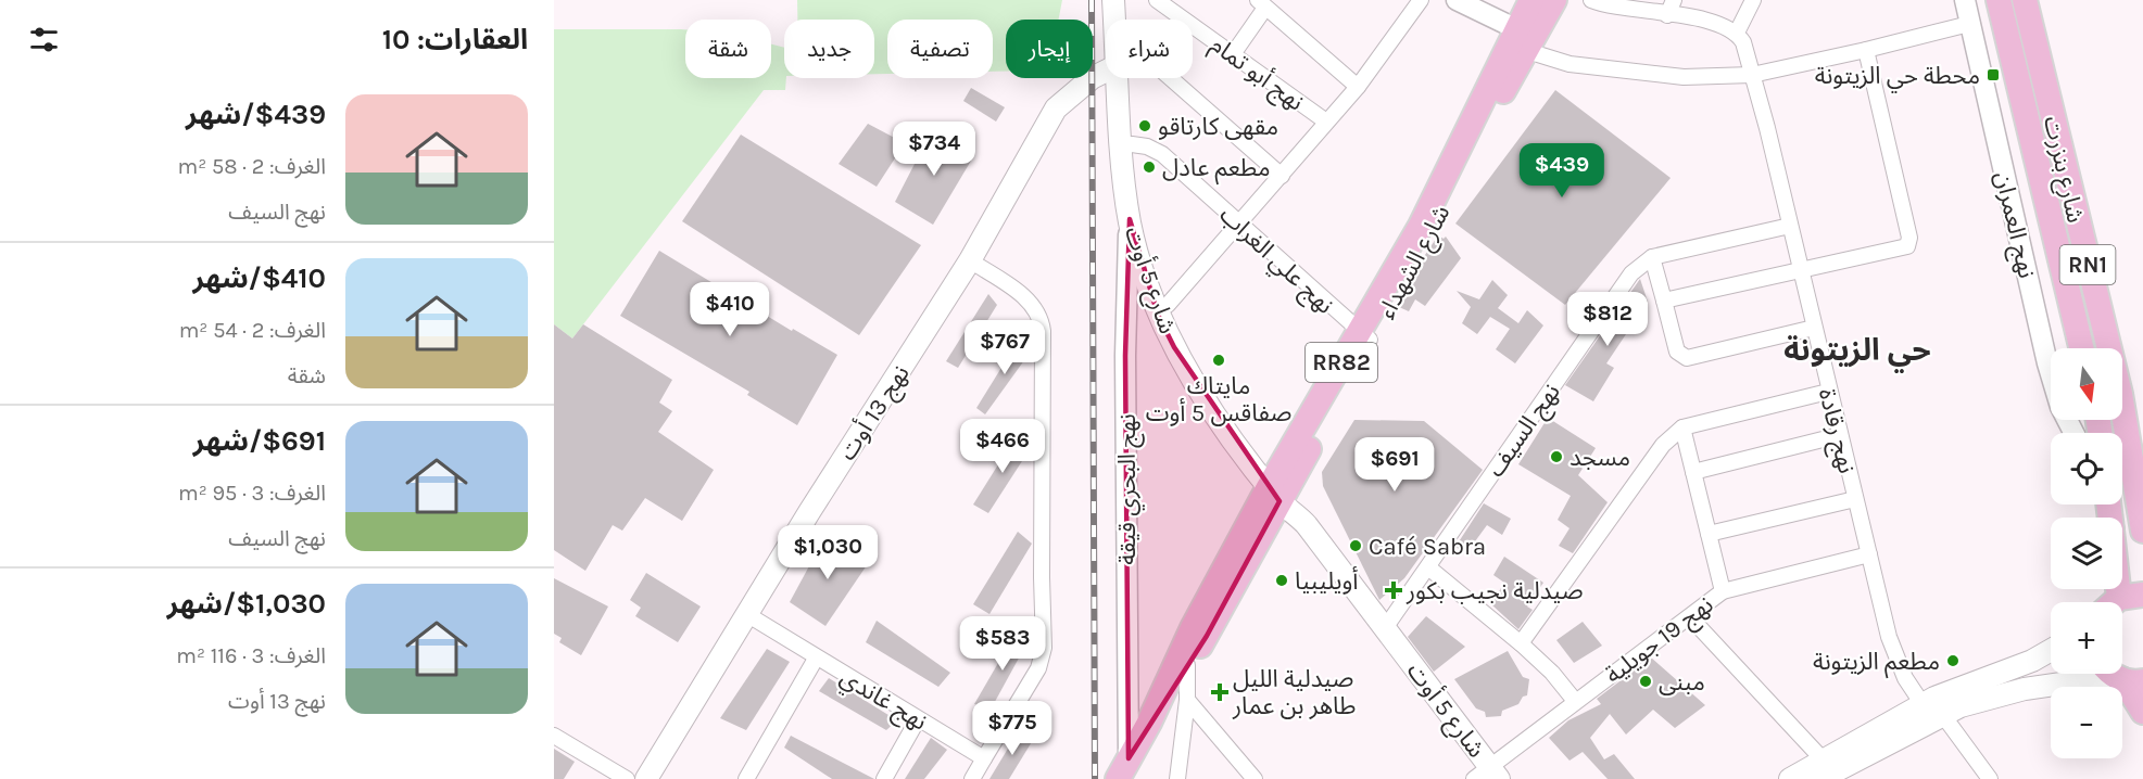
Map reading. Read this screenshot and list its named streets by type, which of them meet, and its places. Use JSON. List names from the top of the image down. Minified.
{"streets":{"main road":["شارع بنزرت","شارع الشهداء","RN1","شارع 5 أوت","RR82","نهج 13 أوت"],"street":["نهج أبو تمام","نهج العمران","نهج علي الغراب","نهج السيف","نهج رقادة","نهج البحري قيقة","نهج 19 جويلية","نهج غاندي"]},"crossings":[["نهج علي الغراب","شارع الشهداء"],["نهج علي الغراب","شارع 5 أوت"],["شارع الشهداء","شارع 5 أوت"],["شارع الشهداء","نهج البحري قيقة"],["شارع 5 أوت","نهج السيف"],["شارع 5 أوت","نهج البحري قيقة"],["شارع 5 أوت","نهج 19 جويلية"],["نهج 13 أوت","نهج غاندي"],["نهج السيف","نهج رقادة"],["نهج رقادة","نهج 19 جويلية"]],"districts":["حي الزيتونة"],"places":{"transit":["محطة حي الزيتونة"],"other":["مقهى كارتاقو","مطعم عادل","مايتاك صفاقس 5 أوت","مسجد","Café Sabra","أويليبيا","مطعم الزيتونة","مبنى"],"health":["صيدلية نجيب بكور","صيدلية الليل طاهر بن عمار"]},"north":"bottom","page":{"heading":"العقارات: 10","chip":["شراء","إيجار","تصفية","جديد","شقة"],"list":[{"name":"$439/شهر","note":"الغرف: 2 · 58 m² · نهج السيف"},{"name":"$410/شهر","note":"الغرف: 2 · 54 m² · شقة"},{"name":"$691/شهر","note":"الغرف: 3 · 95 m² · نهج السيف"},{"name":"$1,030/شهر","note":"الغرف: 3 · 116 m² · نهج 13 أوت"}],"price":["$734","$439","$410","$812","$767","$466","$691","$1,030","$583","$775"],"map_buttons":["+","−"]}}
